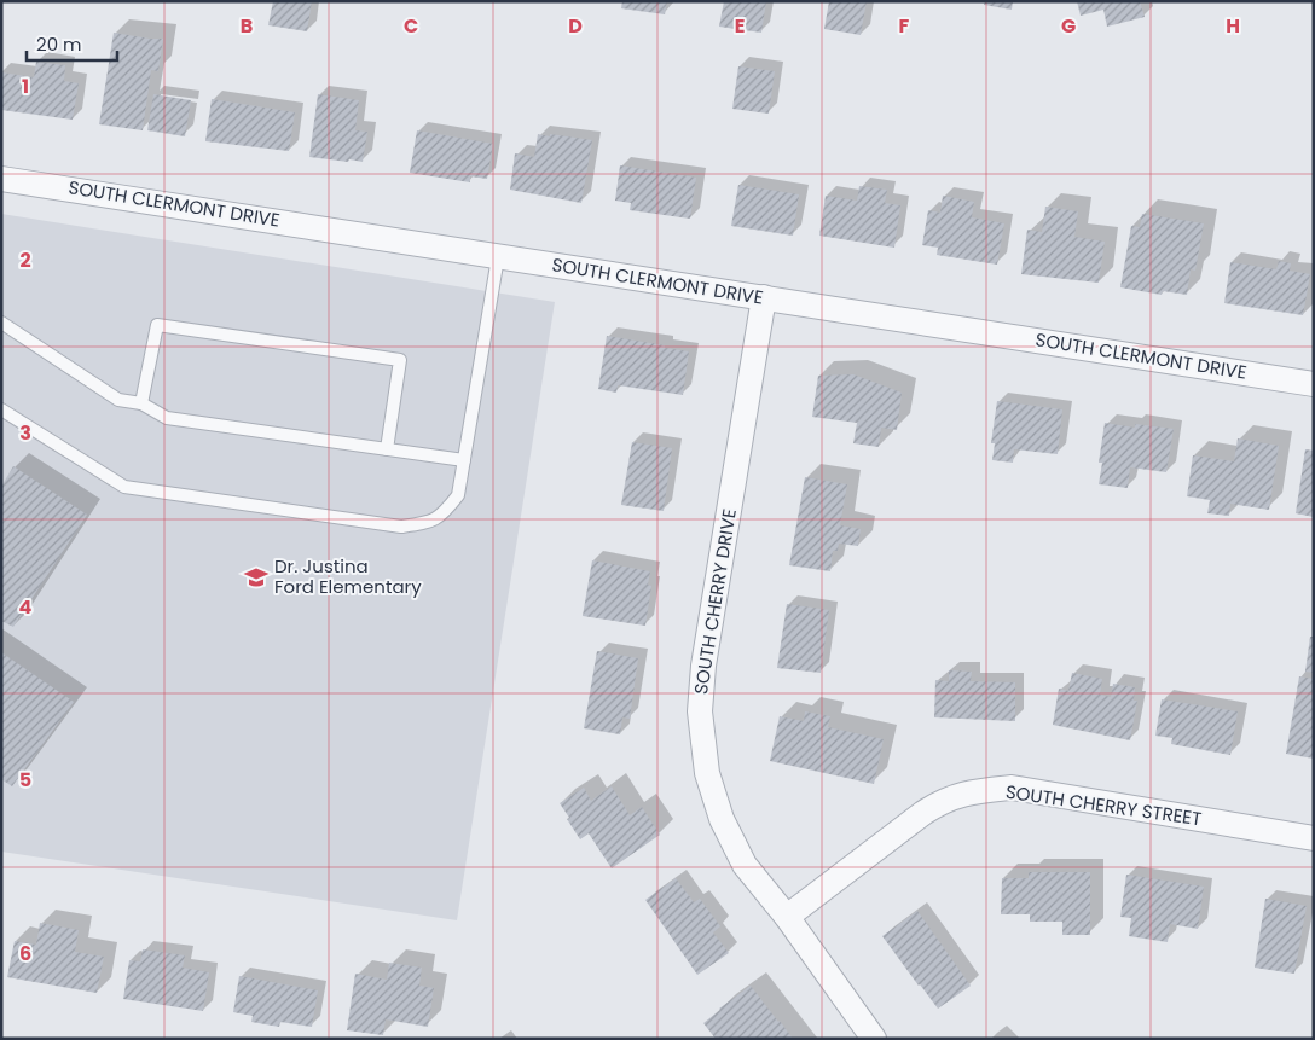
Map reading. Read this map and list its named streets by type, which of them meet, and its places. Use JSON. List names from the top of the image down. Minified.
{"streets":{"street":["SOUTH CLERMONT DRIVE","SOUTH CHERRY DRIVE","SOUTH CHERRY STREET"]},"crossings":[["SOUTH CLERMONT DRIVE","SOUTH CHERRY DRIVE"],["SOUTH CHERRY DRIVE","SOUTH CHERRY STREET"]],"places":{"school or university":["Dr. Justina Ford Elementary"]},"scale_bar":"20 m","grid":{"columns":["B","C","D","E","F","G","H"],"rows":["1","2","3","4","5","6"]}}
